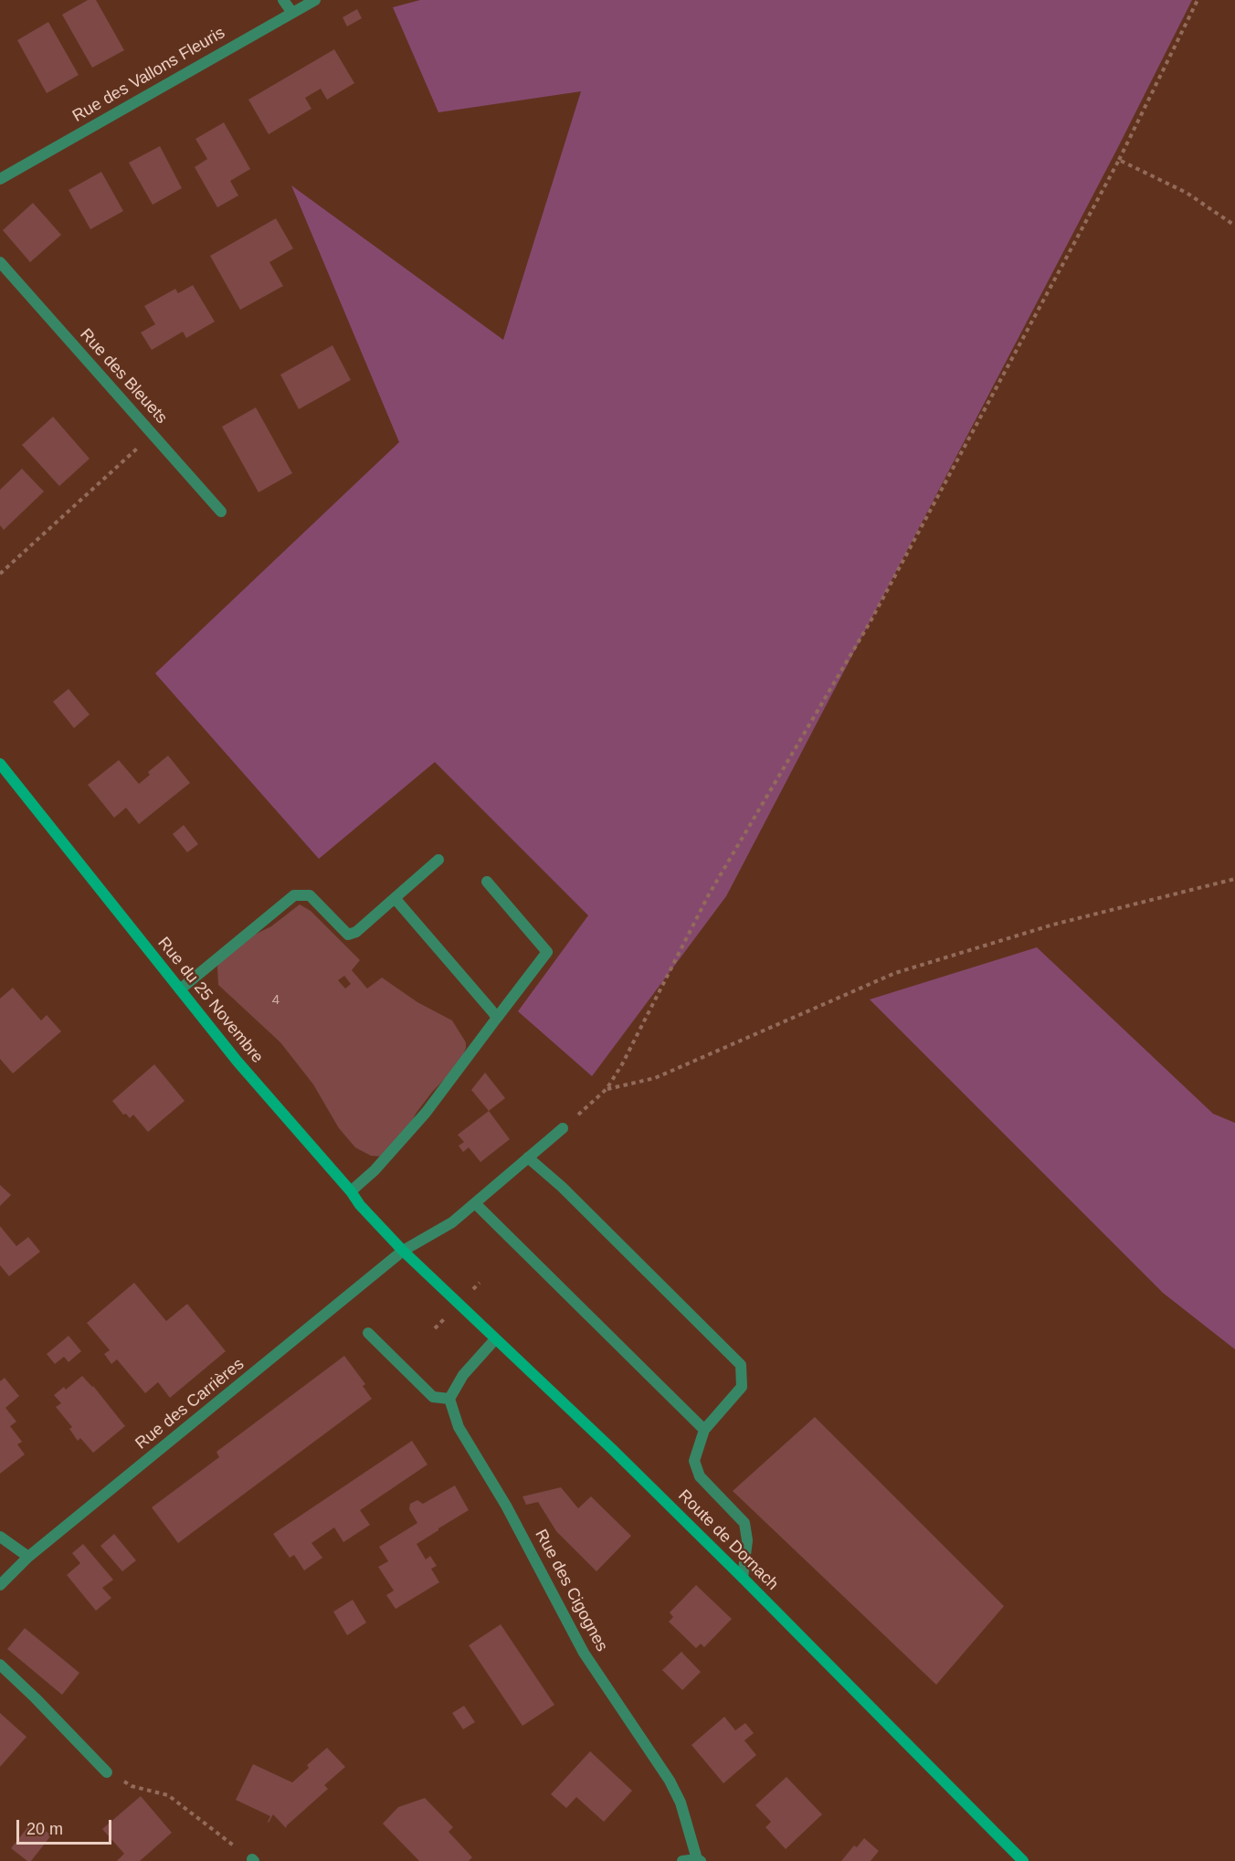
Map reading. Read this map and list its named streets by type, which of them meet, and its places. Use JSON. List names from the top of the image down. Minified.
{"streets":{"main road":["Rue du 25 Novembre","Route de Dornach"],"street":["Rue des Vallons Fleuris","Rue des Bleuets","Rue des Carrières","Rue des Cigognes"]},"crossings":[["Rue du 25 Novembre","Rue des Carrières"],["Rue du 25 Novembre","Route de Dornach"],["Rue des Carrières","Route de Dornach"]],"house_numbers":["4"],"scale_bar":"20 m"}
